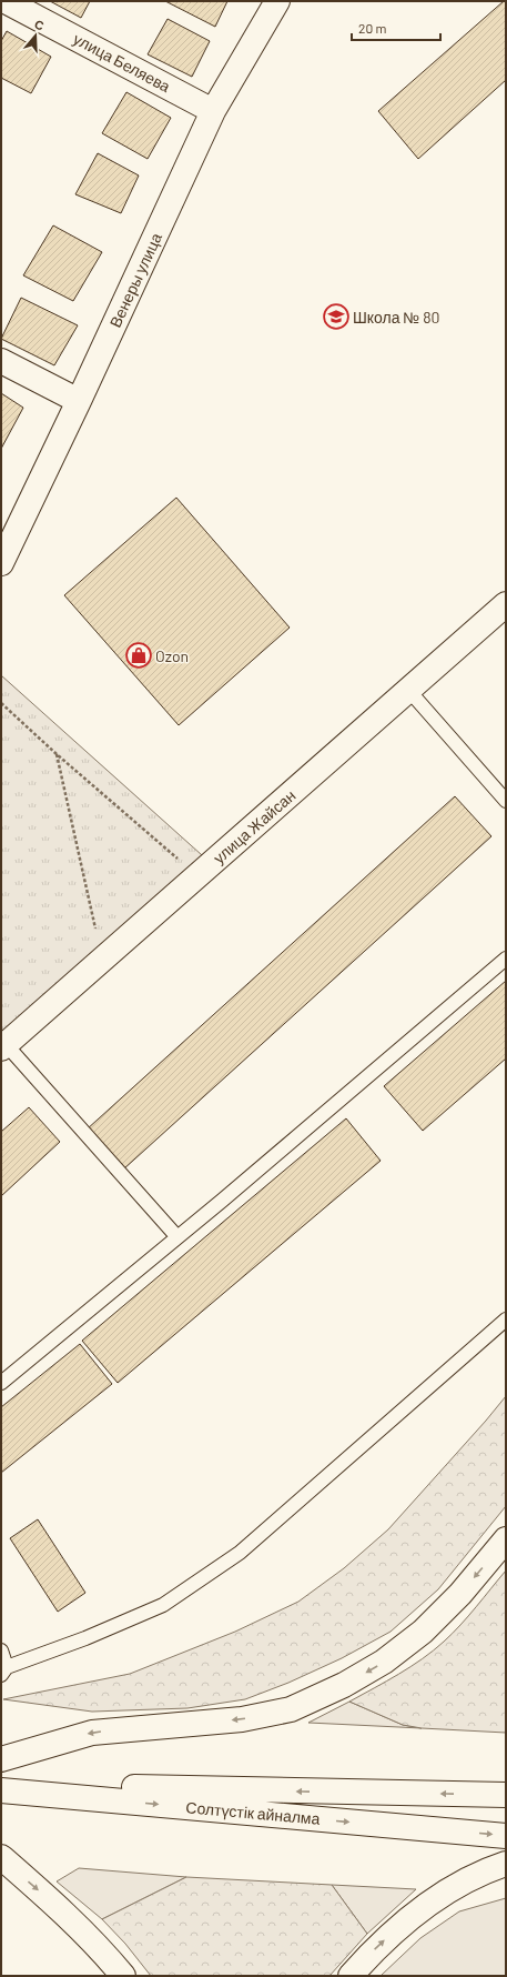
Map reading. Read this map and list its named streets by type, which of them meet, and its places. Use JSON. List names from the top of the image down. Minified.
{"streets":{"main road":["улица Беляева","Венеры улица","улица Жайсан","Солтүстік айналма"]},"crossings":[["улица Беляева","Венеры улица"]],"places":{"school or university":["Школа № 80"],"shop":["Ozon"]},"scale_bar":"20 m","north":"top"}
